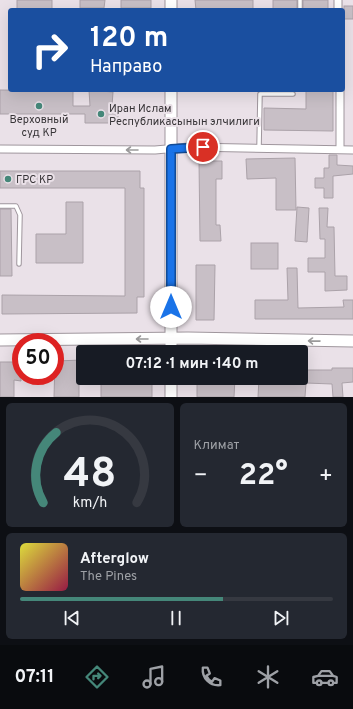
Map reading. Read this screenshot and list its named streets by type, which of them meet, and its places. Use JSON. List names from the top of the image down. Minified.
{"places":["Верховный суд КР","Иран Ислам Республикасынын элчилиги","ГРС КР"],"page":{"turn":["120 m","Направо"],"limit":"50","trip":"07:12 · 1 мин · 140 m","tile":"Климат","heat":["−","22°","+"],"song":["Afterglow","The Pines"],"tabs":"07:11","gauge":["48","km/h"]}}
